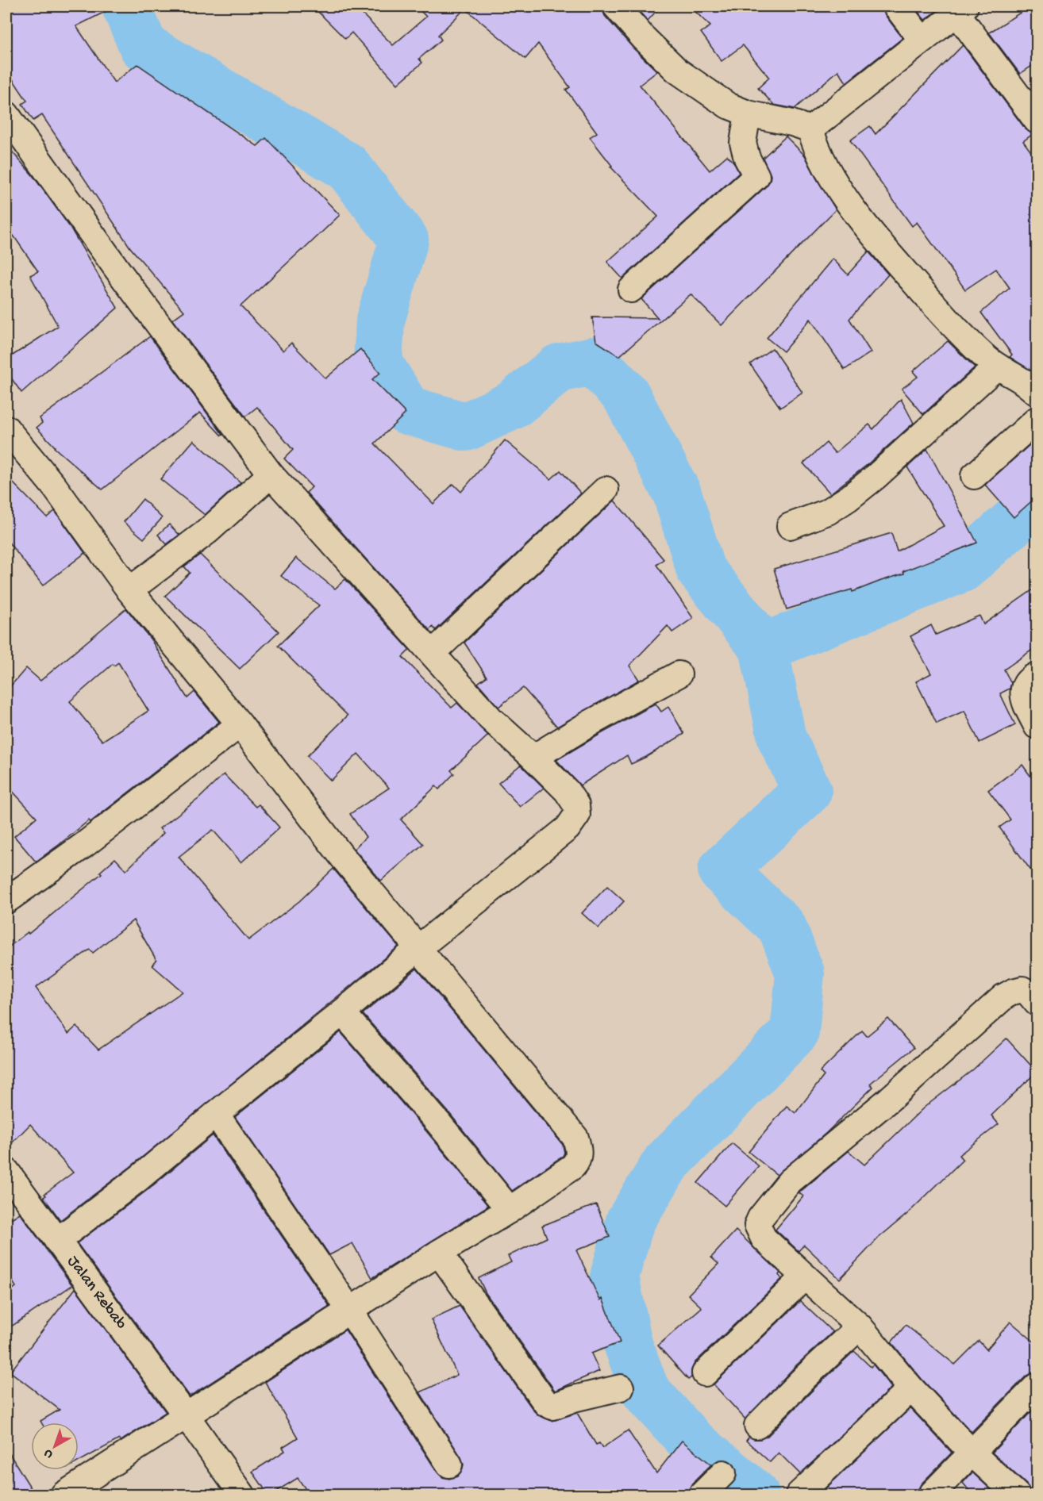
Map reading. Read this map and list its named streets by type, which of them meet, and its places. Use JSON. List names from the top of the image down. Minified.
{"streets":{"street":["Jalan Rebab"]},"north":"bottom left"}
